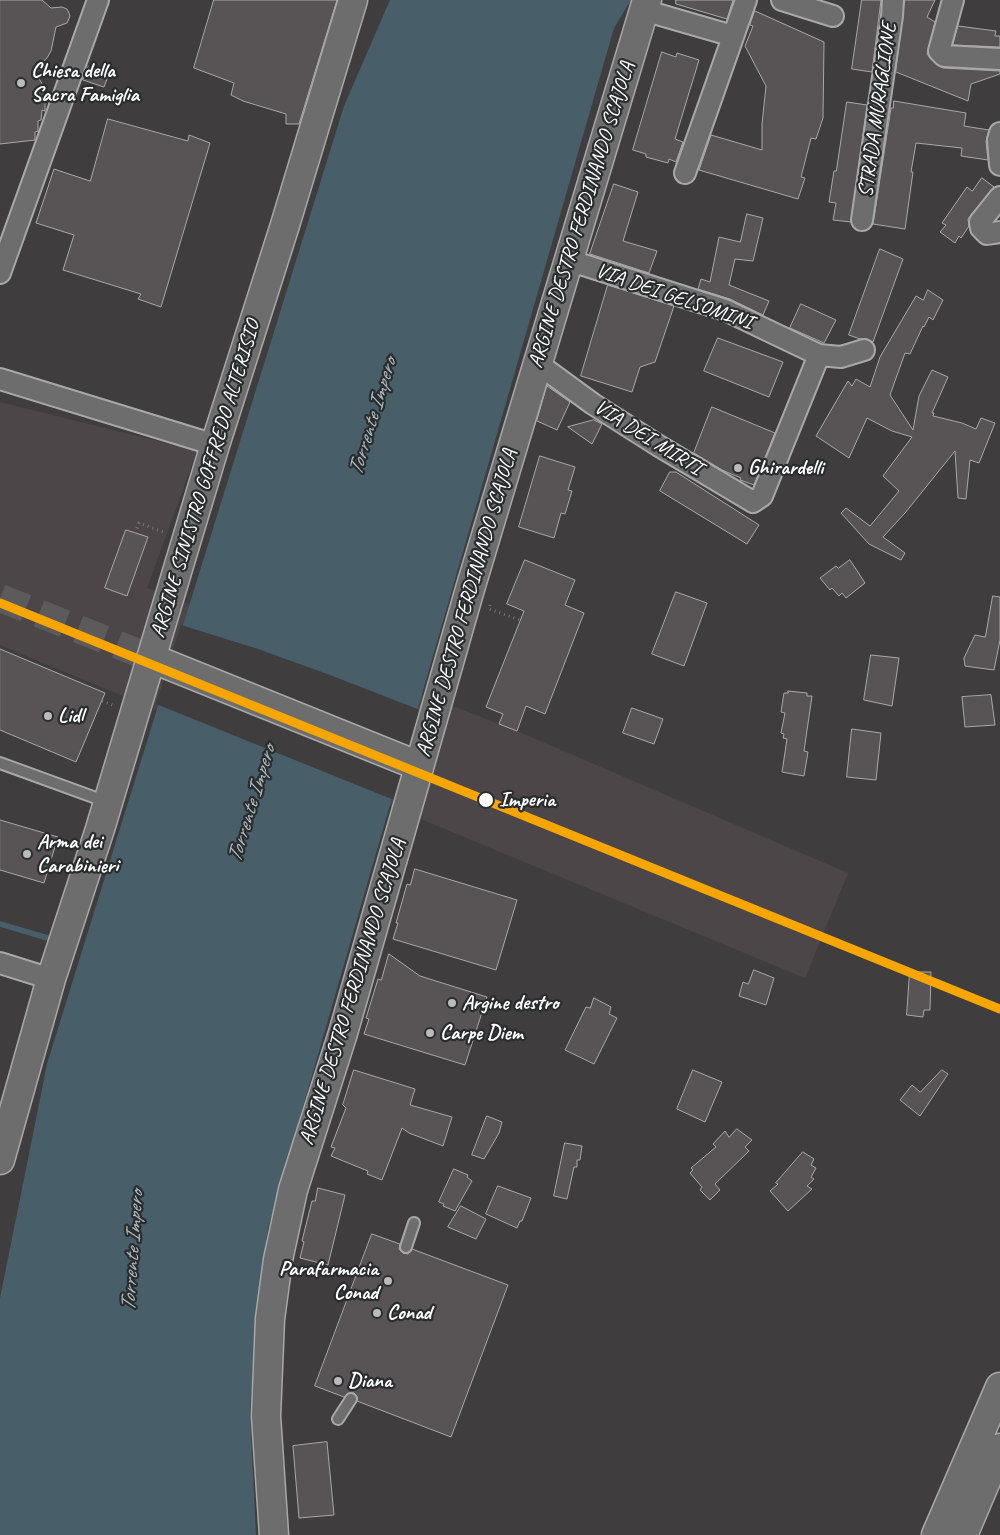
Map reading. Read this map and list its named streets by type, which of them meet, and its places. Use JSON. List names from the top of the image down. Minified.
{"streets":{"main road":["ARGINE DESTRO FERDINANDO SCAJOLA","ARGINE SINISTRO GOFFREDO ALTERISIO"],"street":["STRADA MURAGLIONE","VIA DEI GELSOMINI","VIA DEI MIRTI"]},"crossings":[["ARGINE DESTRO FERDINANDO SCAJOLA","VIA DEI GELSOMINI"],["ARGINE DESTRO FERDINANDO SCAJOLA","VIA DEI MIRTI"],["VIA DEI GELSOMINI","VIA DEI MIRTI"]],"water":["Torrente Impero"],"places":["Chiesa della Sacra Famiglia","Ghirardelli","Lidl","Imperia","Arma dei Carabinieri","Argine destro","Carpe Diem","Parafarmacia Conad","Conad","Diana"]}
